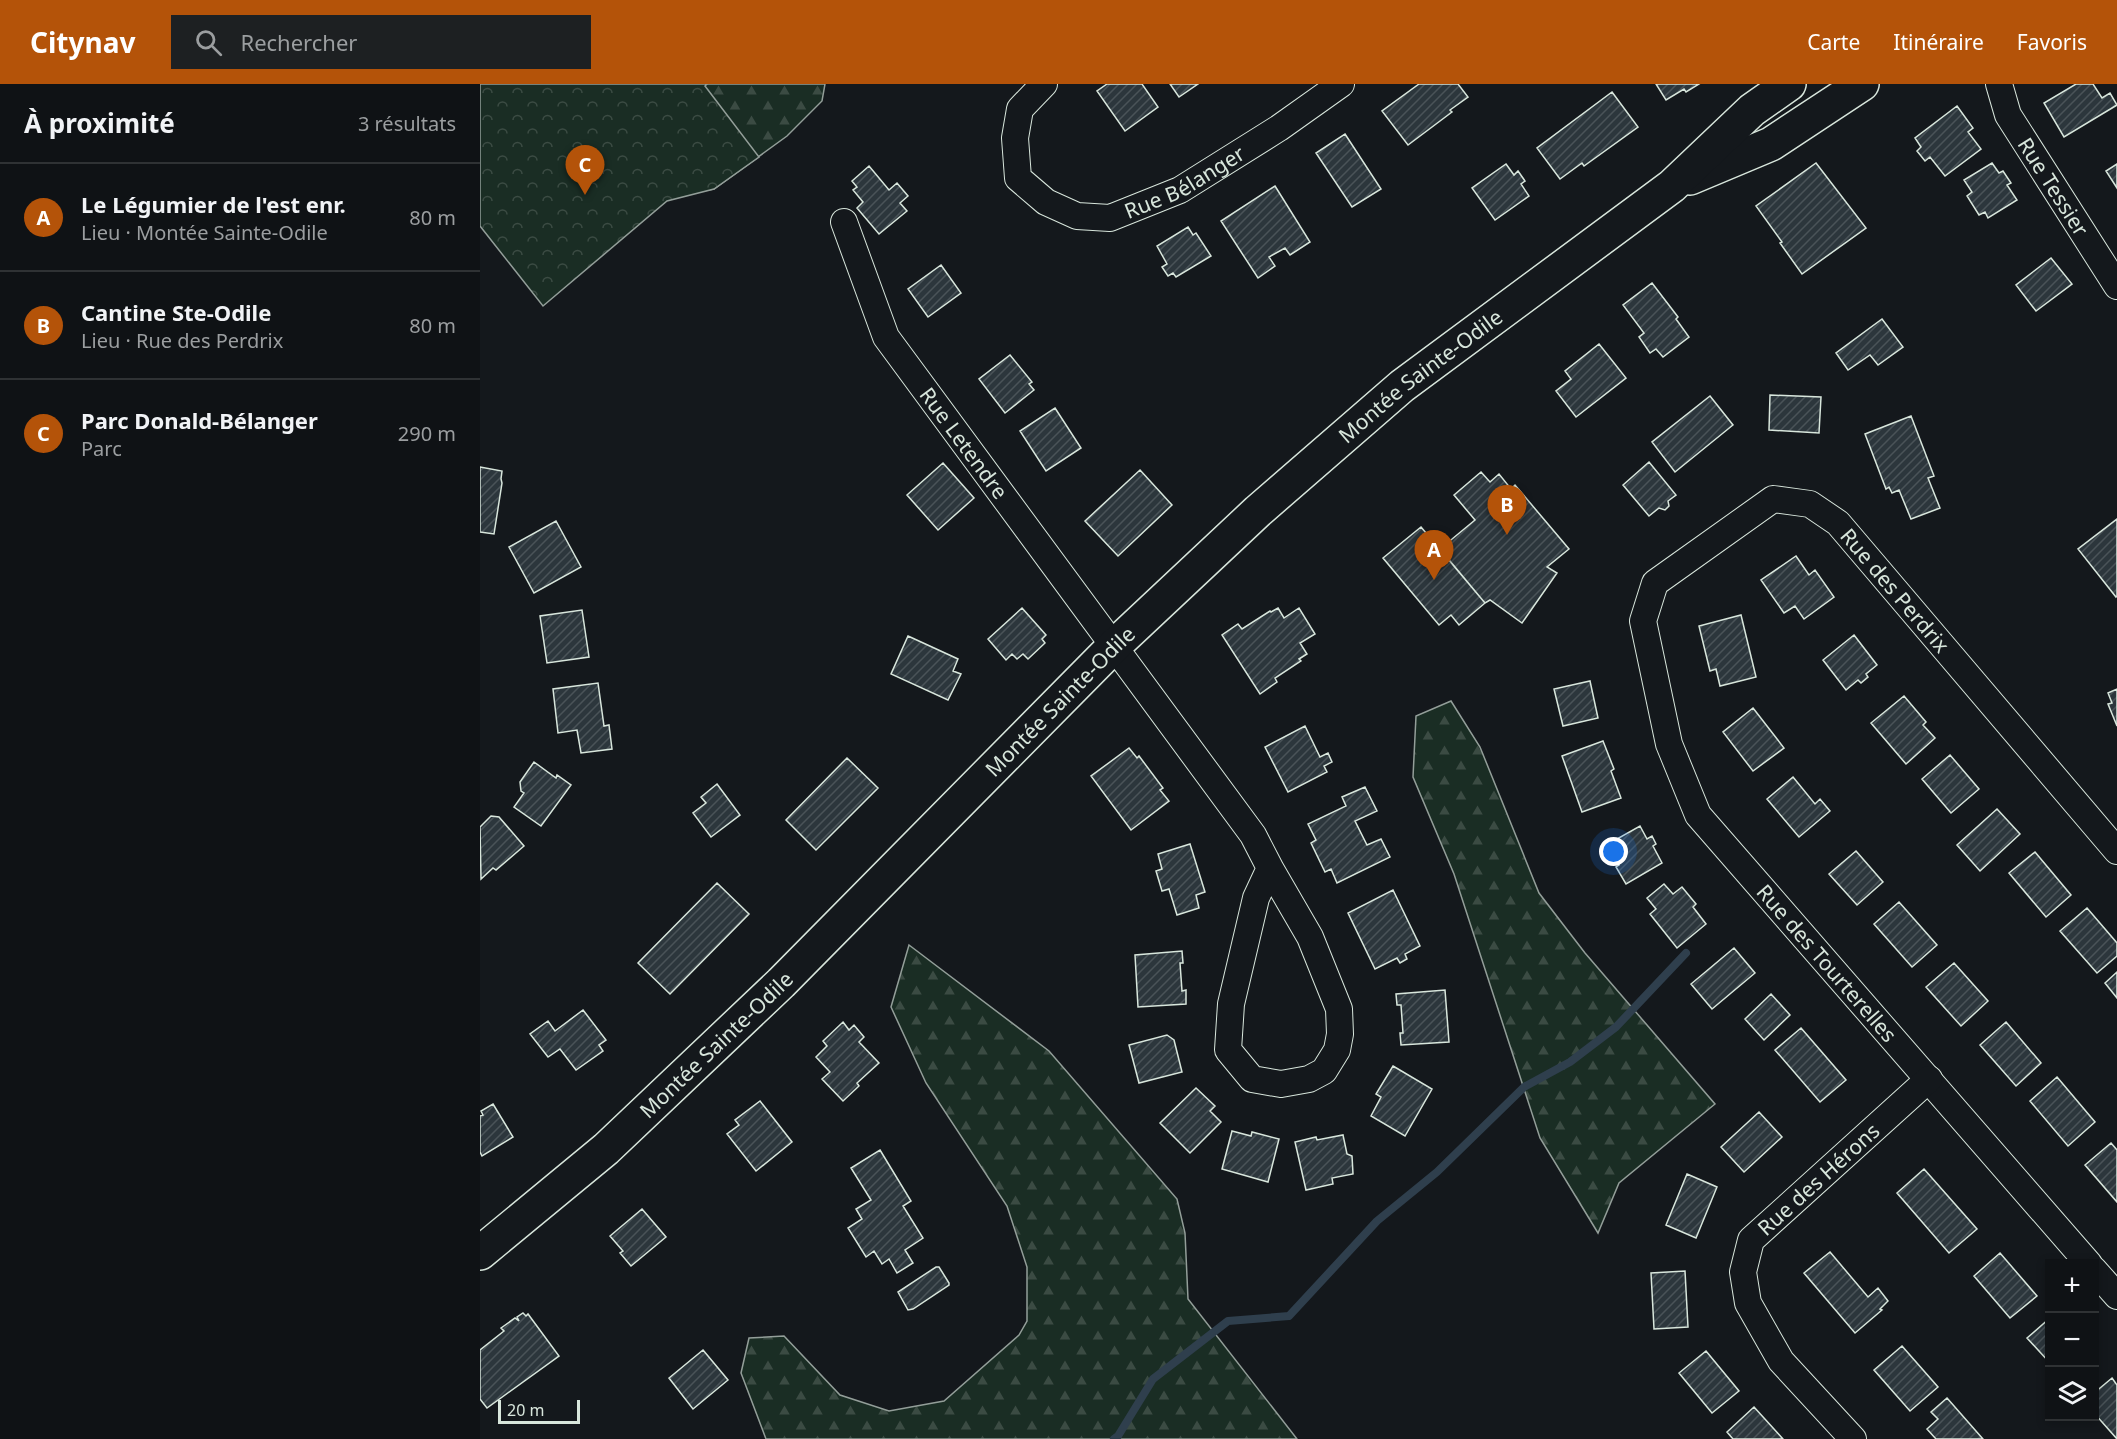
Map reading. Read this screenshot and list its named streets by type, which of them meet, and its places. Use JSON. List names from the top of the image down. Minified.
{"streets":{"main road":["Montée Sainte-Odile"],"street":["Rue Bélanger","Rue Tessier","Rue Letendre","Rue des Perdrix","Rue des Tourterelles","Rue des Hérons"]},"crossings":[["Montée Sainte-Odile","Rue Letendre"],["Rue des Perdrix","Rue des Tourterelles"],["Rue des Tourterelles","Rue des Hérons"]],"scale_bar":"20 m","page":{"header":"Citynav","search":"Rechercher","nav":["Carte","Itinéraire","Favoris"],"heading":["À proximité","3 résultats"],"pins":["C","B","A"],"list":[{"mark":"A","name":"Le Légumier de l'est enr.","note":"Lieu · Montée Sainte-Odile","value":"80 m"},{"mark":"B","name":"Cantine Ste-Odile","note":"Lieu · Rue des Perdrix","value":"80 m"},{"mark":"C","name":"Parc Donald-Bélanger","note":"Parc","value":"290 m"}],"map_buttons":["+","−"],"scale":"20 m"}}
